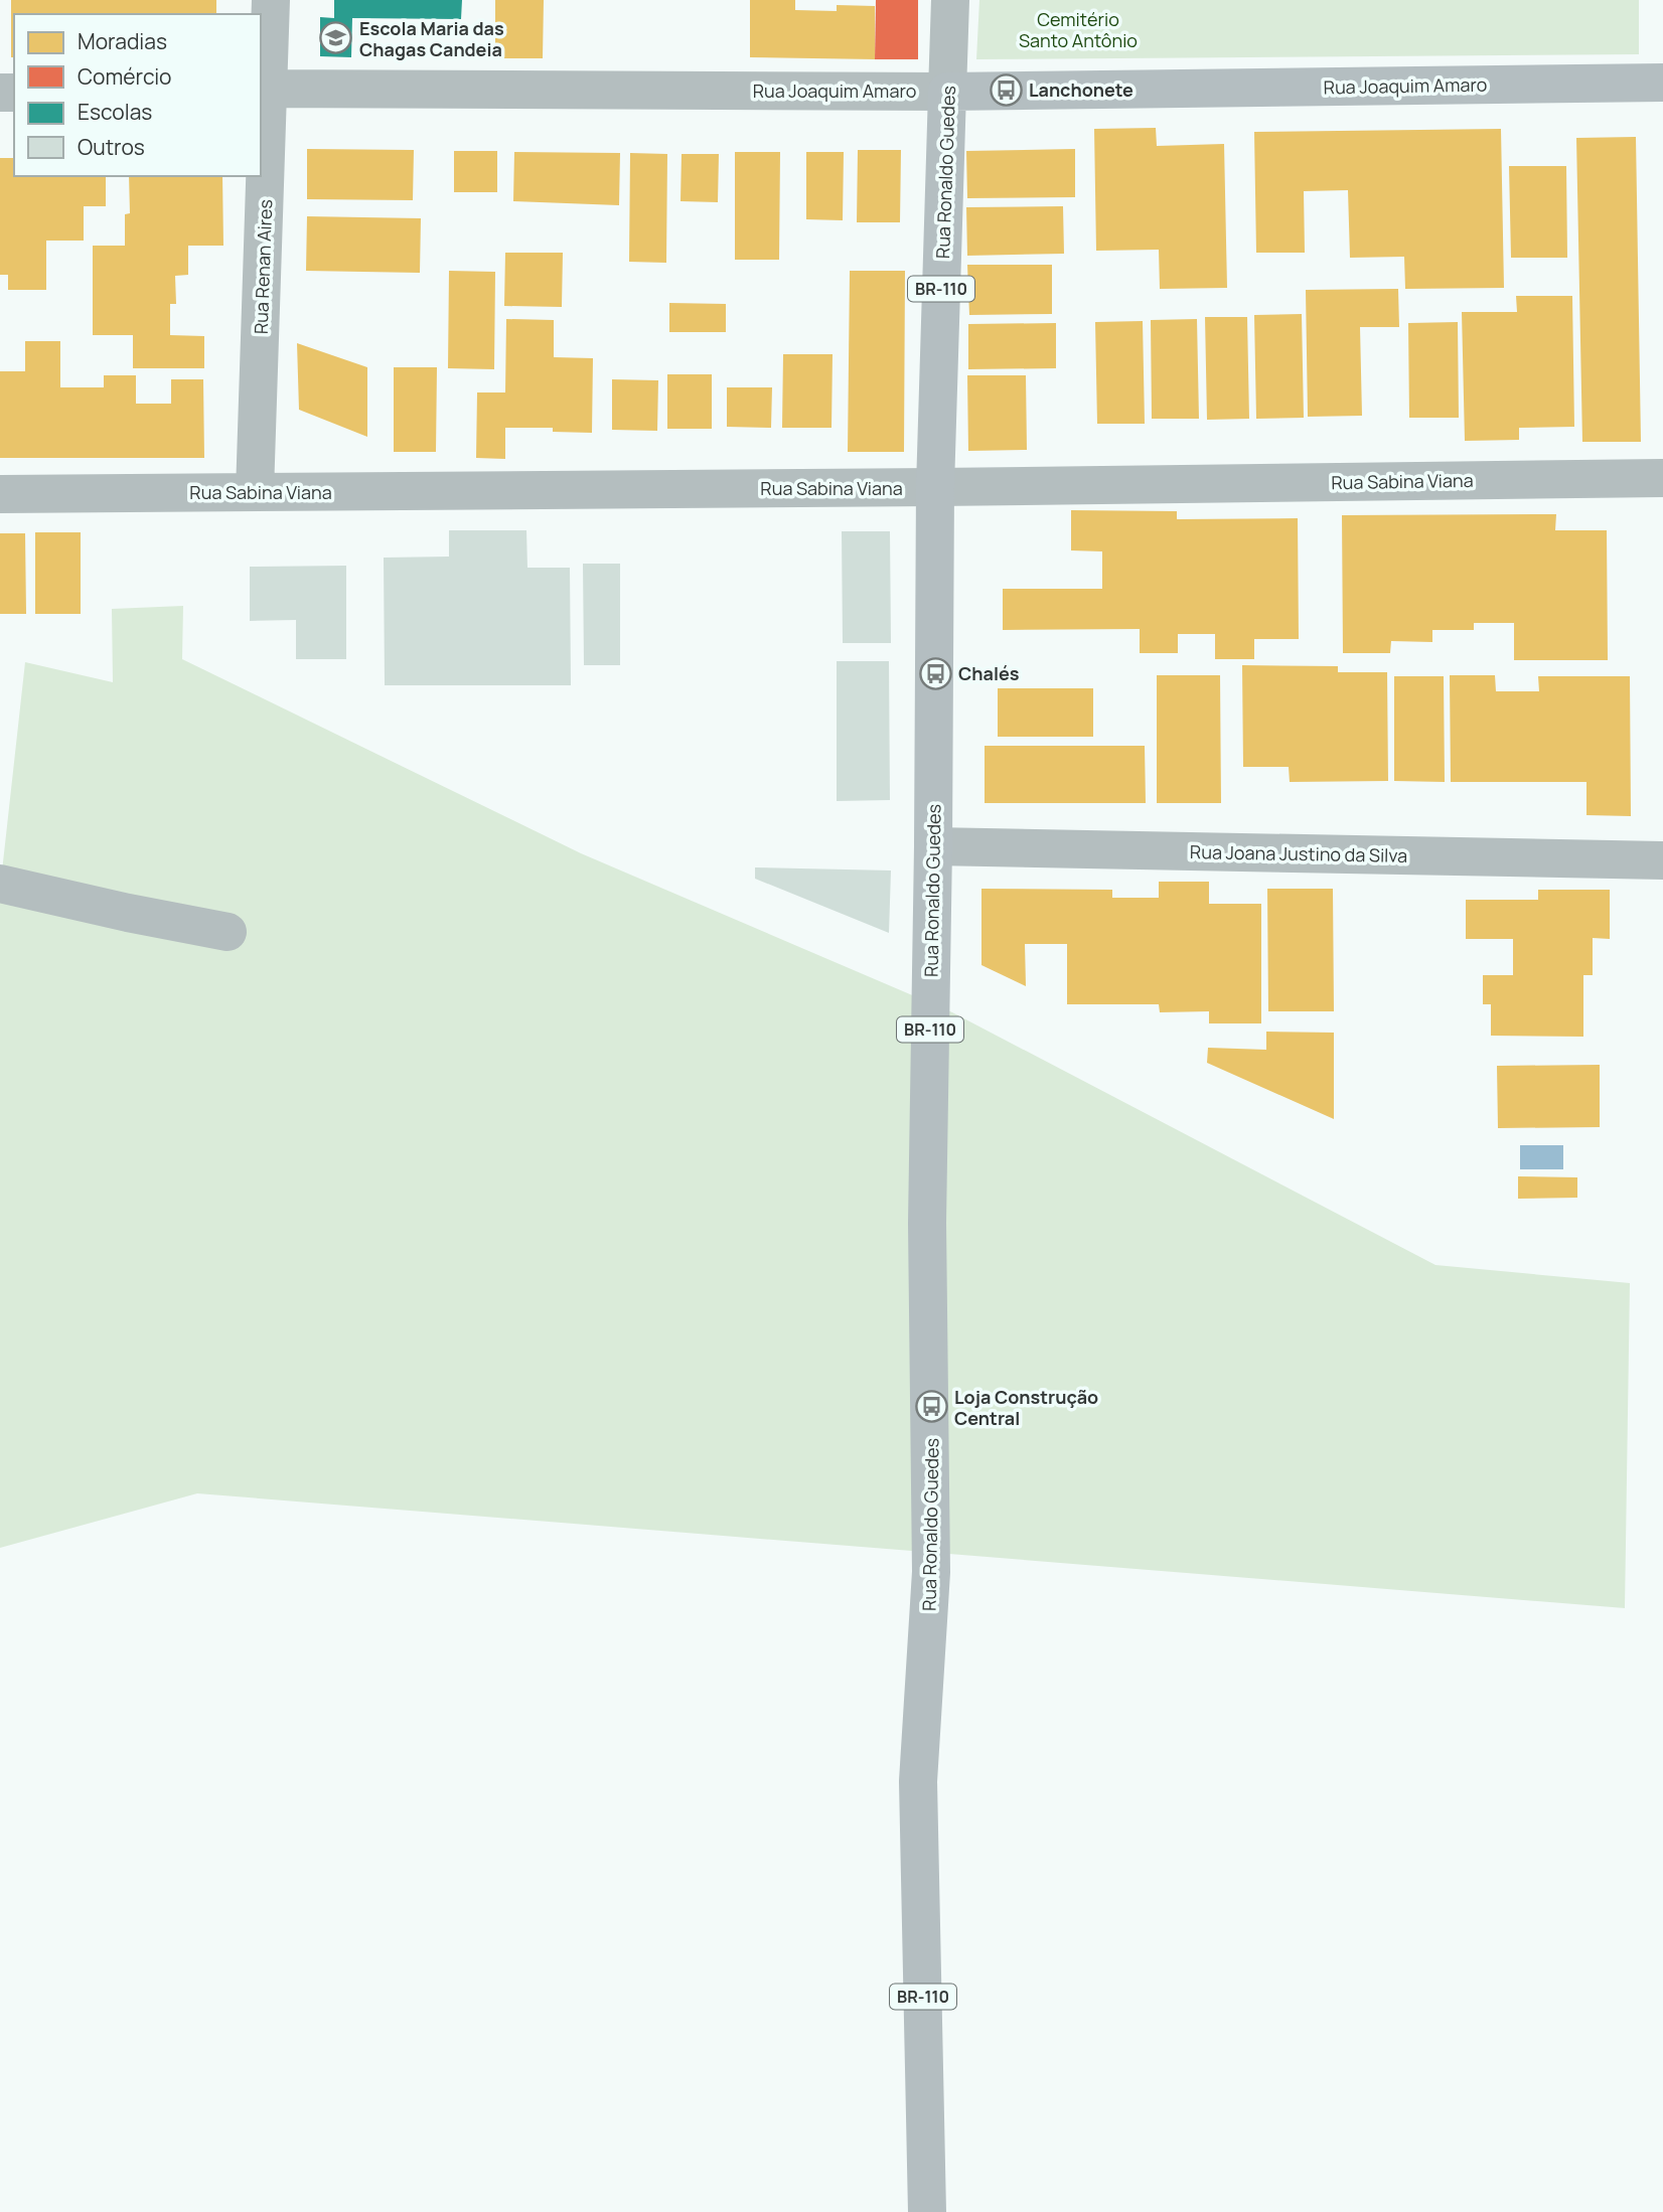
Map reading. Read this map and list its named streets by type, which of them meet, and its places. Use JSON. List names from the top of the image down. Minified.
{"streets":{"main road":["Rua Joaquim Amaro","Rua Ronaldo Guedes","BR-110"],"street":["Rua Renan Aires","Rua Sabina Viana","Rua Joana Justino da Silva"]},"crossings":[["Rua Joaquim Amaro","Rua Ronaldo Guedes"],["Rua Joaquim Amaro","Rua Renan Aires"],["Rua Ronaldo Guedes","Rua Sabina Viana"],["Rua Ronaldo Guedes","Rua Joana Justino da Silva"],["Rua Renan Aires","Rua Sabina Viana"]],"parks":["Cemitério Santo Antônio"],"places":{"school or university":["Escola Maria das Chagas Candeia"],"bus stop":["Lanchonete","Chalés","Loja Construção Central"]},"legend":["Moradias","Comércio","Escolas","Outros"]}
